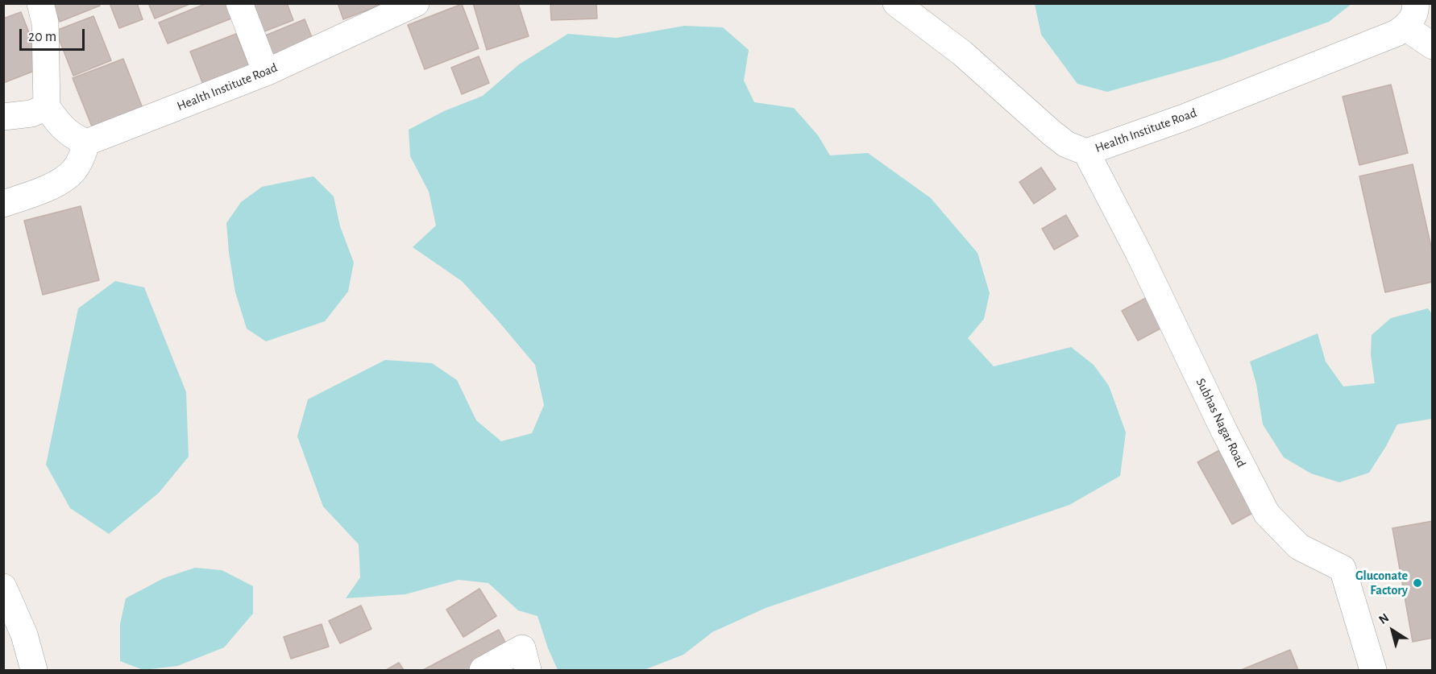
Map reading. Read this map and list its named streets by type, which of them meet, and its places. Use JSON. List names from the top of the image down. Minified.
{"streets":{"street":["Health Institute Road","Subhas Nagar Road"]},"crossings":[["Health Institute Road","Subhas Nagar Road"]],"places":["Gluconate Factory"],"scale_bar":"20 m","north":"top left"}
